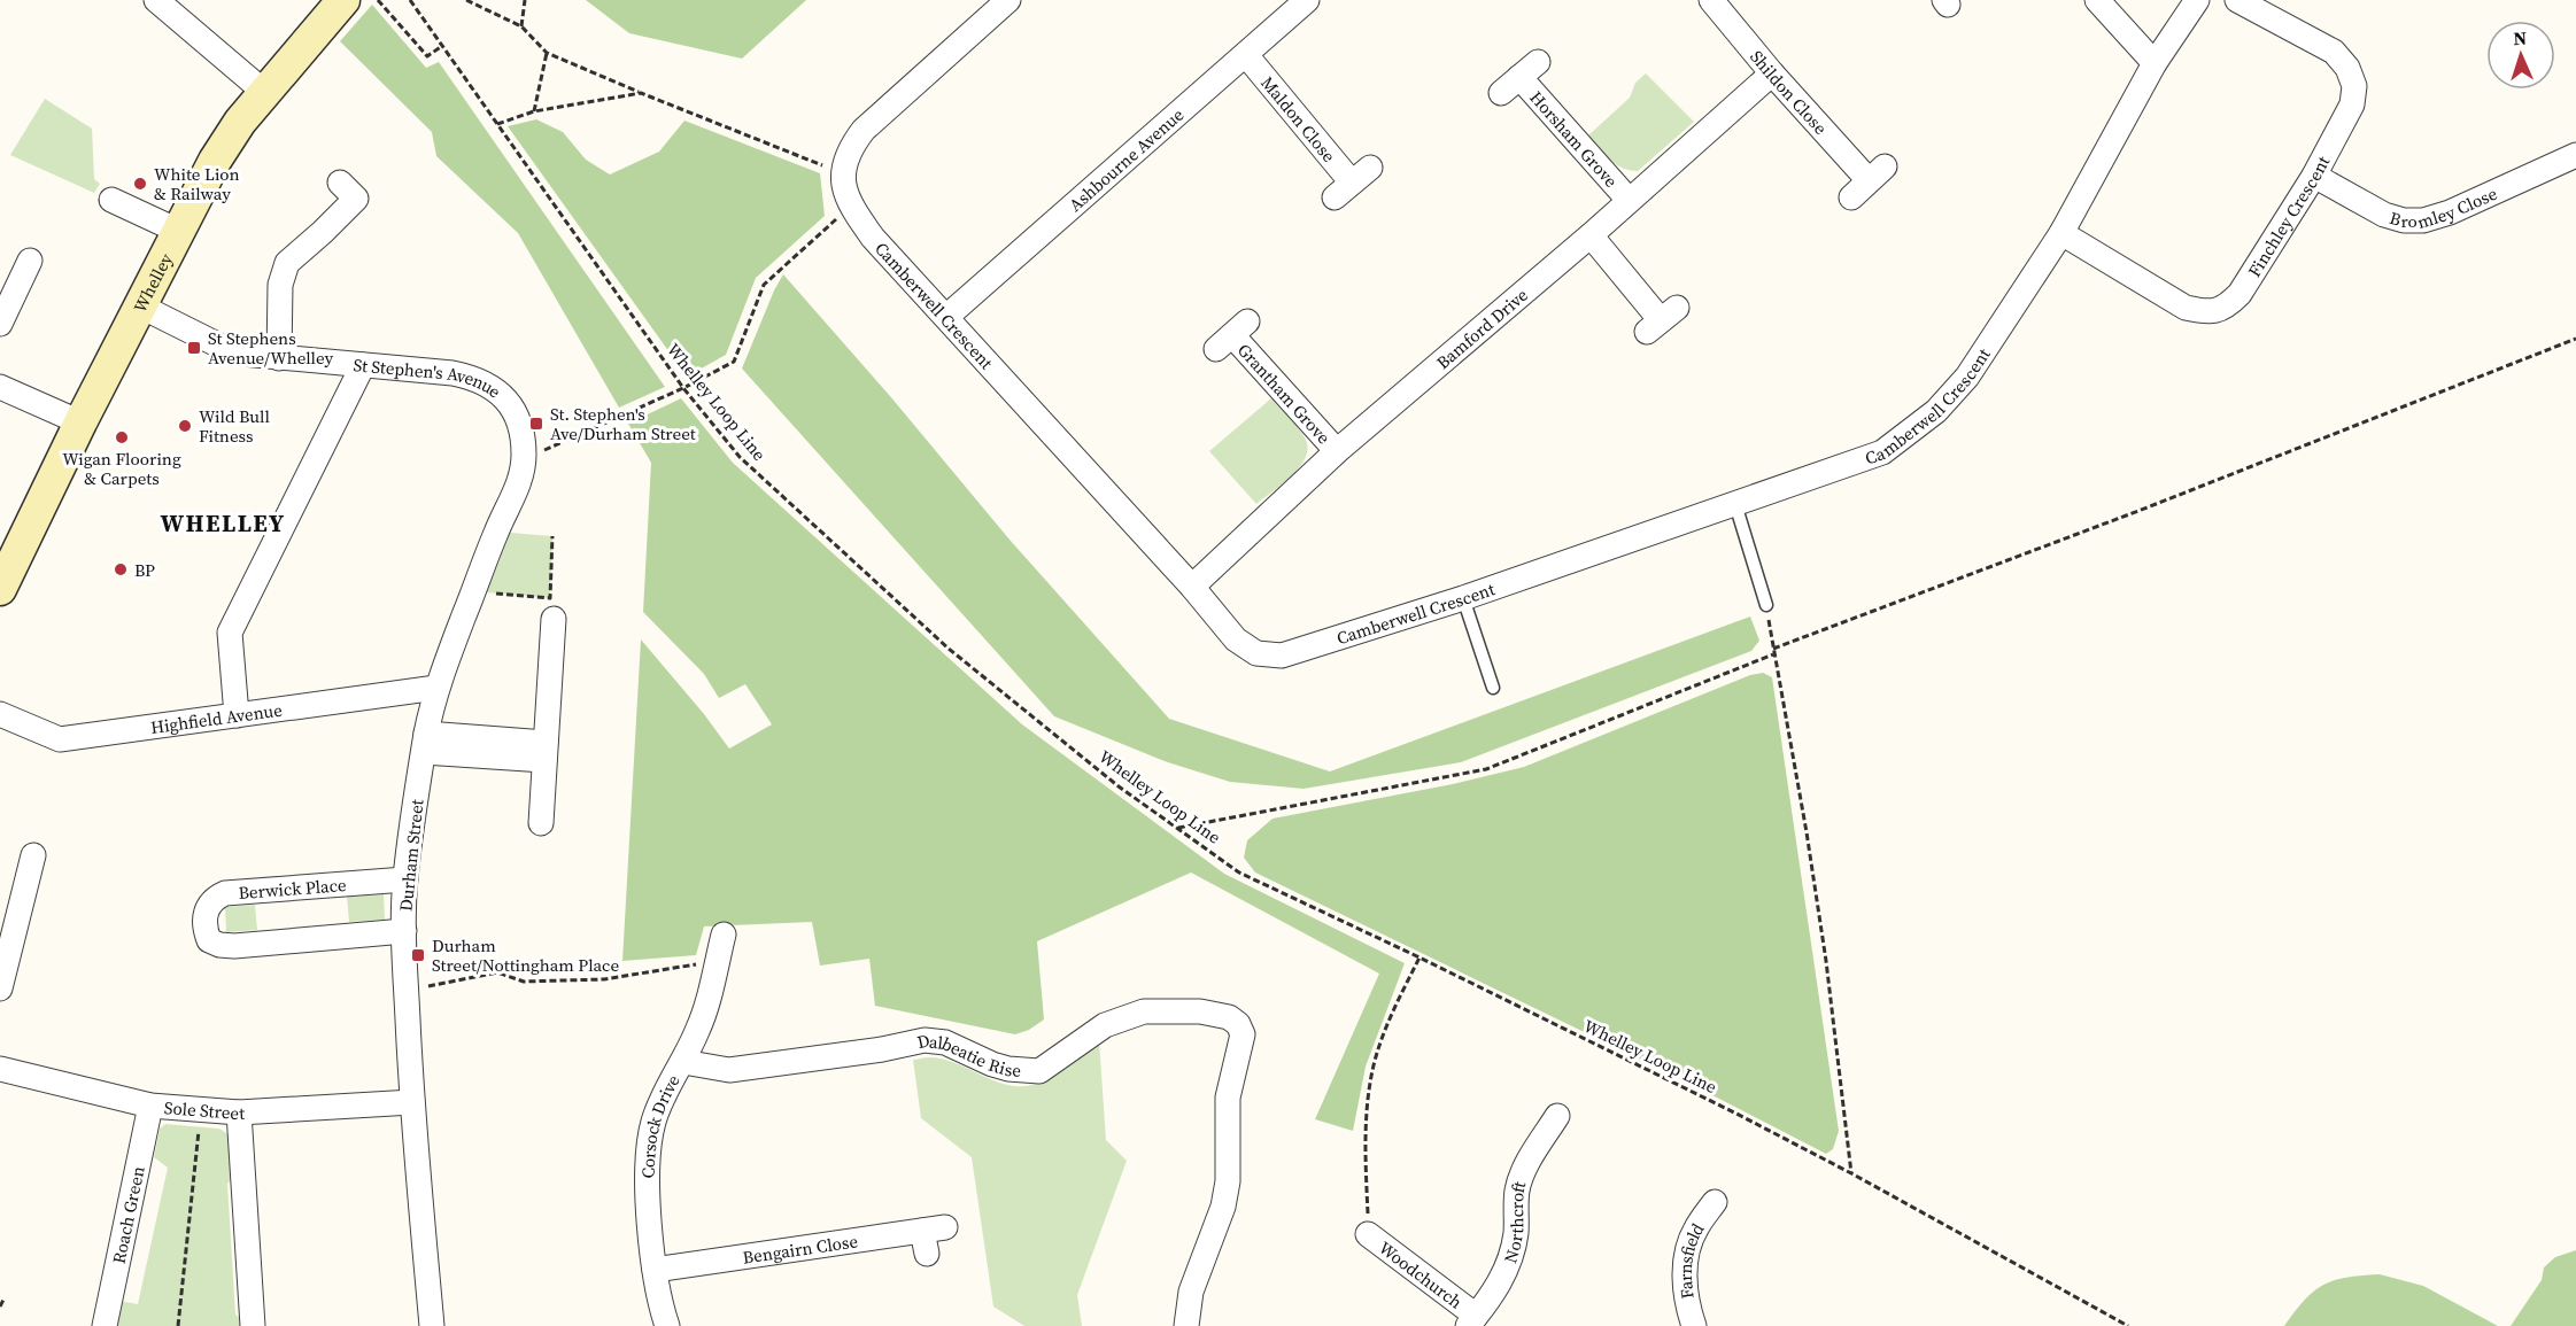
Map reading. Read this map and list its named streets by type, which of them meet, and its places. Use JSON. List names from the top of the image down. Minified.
{"streets":{"main road":["Whelley"],"street":["Shildon Close","Maldon Close","Horsham Grove","Ashbourne Avenue","Bromley Close","Finchley Crescent","Camberwell Crescent","Bamford Drive","St Stephen's Avenue","Grantham Grove","Highfield Avenue","Durham Street","Berwick Place","Dalbeatie Rise","Sole Street","Corsock Drive","Roach Green","Northcroft","Bengairn Close","Farnsfield","Woodchurch"],"path":["Whelley Loop Line"]},"crossings":[["Shildon Close","Bamford Drive"],["Maldon Close","Ashbourne Avenue"],["Horsham Grove","Bamford Drive"],["Ashbourne Avenue","Camberwell Crescent"],["Bromley Close","Finchley Crescent"],["Finchley Crescent","Camberwell Crescent"],["Whelley","St Stephen's Avenue"],["Camberwell Crescent","Bamford Drive"],["Bamford Drive","Grantham Grove"],["St Stephen's Avenue","Durham Street"],["Highfield Avenue","Durham Street"],["Durham Street","Berwick Place"],["Durham Street","Sole Street"],["Dalbeatie Rise","Corsock Drive"],["Sole Street","Roach Green"],["Corsock Drive","Bengairn Close"],["Northcroft","Woodchurch"]],"districts":["WHELLEY"],"places":{"other":["White Lion & Railway","Wild Bull Fitness","Wigan Flooring & Carpets","BP"],"transit":["St Stephens Avenue/Whelley","St. Stephen's Ave/Durham Street","Durham Street/Nottingham Place"]},"north":"top"}
